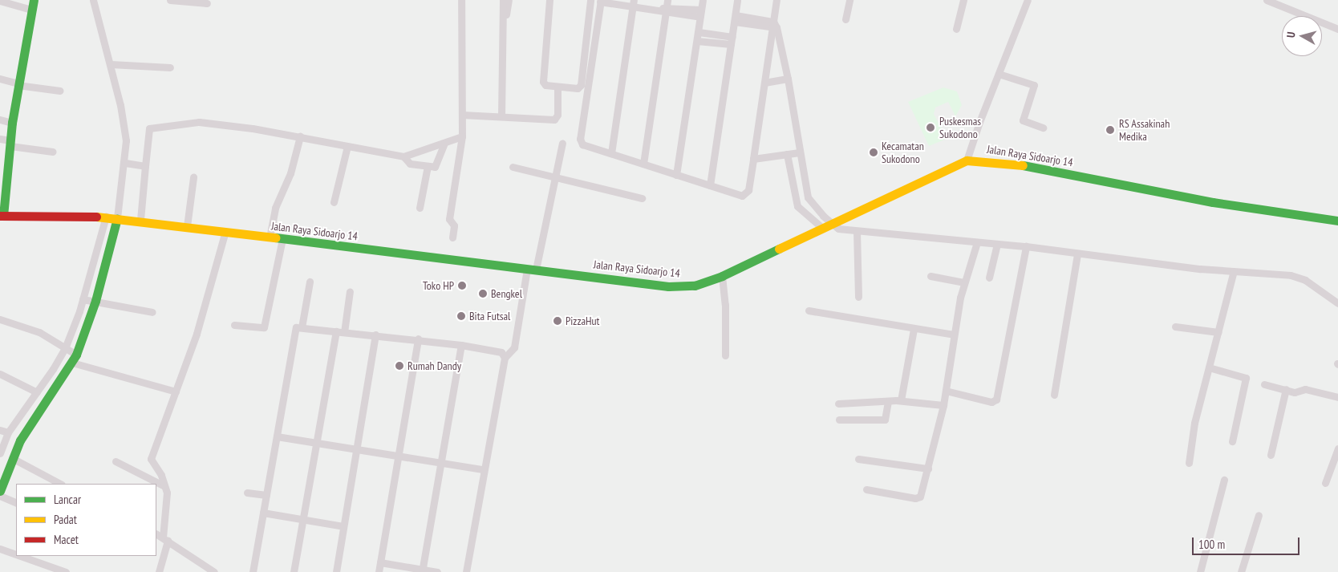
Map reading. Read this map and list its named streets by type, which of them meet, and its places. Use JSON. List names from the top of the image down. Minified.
{"streets":{"main road":["Jalan Raya Sidoarjo 14"]},"places":["Puskesmas Sukodono","RS Assakinah Medika","Kecamatan Sukodono","Toko HP","Bengkel","Bita Futsal","PizzaHut","Rumah Dandy"],"legend":["Lancar","Padat","Macet"],"scale_bar":"100 m","north":"left"}
